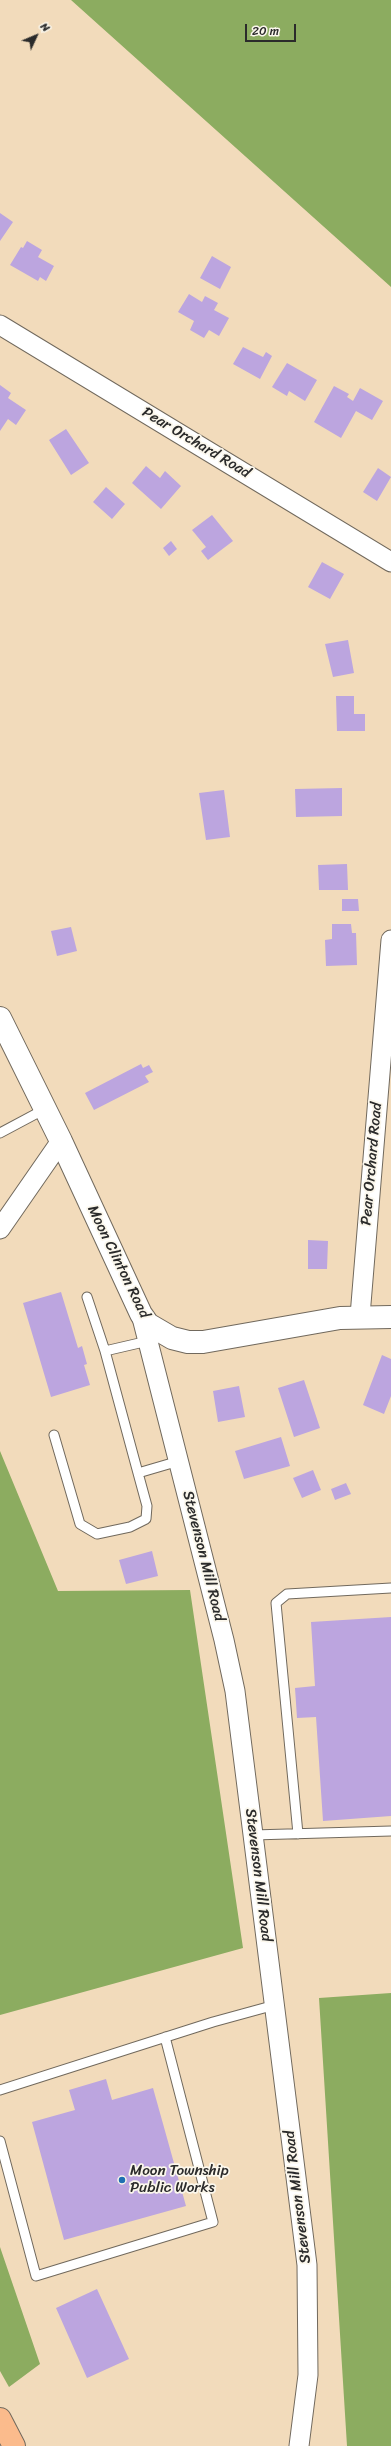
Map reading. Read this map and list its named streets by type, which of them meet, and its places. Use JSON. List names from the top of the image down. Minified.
{"streets":{"street":["Pear Orchard Road","Moon Clinton Road","Stevenson Mill Road"]},"crossings":[["Pear Orchard Road","Moon Clinton Road"],["Moon Clinton Road","Stevenson Mill Road"]],"places":["Moon Township Public Works"],"scale_bar":"20 m","north":"top right"}
